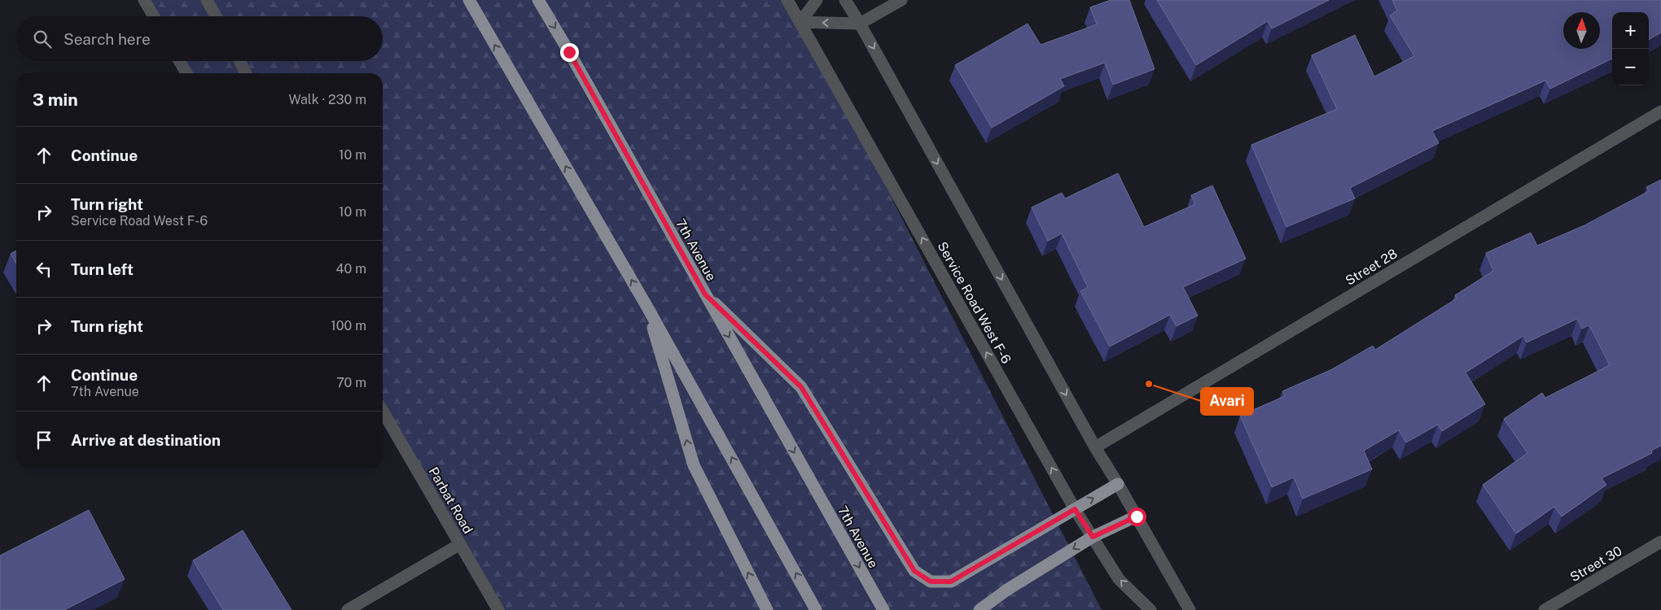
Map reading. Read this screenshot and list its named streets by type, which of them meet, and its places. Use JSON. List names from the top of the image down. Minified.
{"streets":{"main road":["7th Avenue"],"street":["Street 28","Service Road West F-6","Parbat Road","Street 30"]},"places":["Avari"],"north":"top","page":{"map_buttons":["+","−"],"search":"Search here","heading":["3 min","Walk · 230 m"],"list":[["Continue","10 m"],["Turn right","Service Road West F-6","10 m"],["Turn left","40 m"],["Turn right","100 m"],["Continue","7th Avenue","70 m"],"Arrive at destination"]}}
